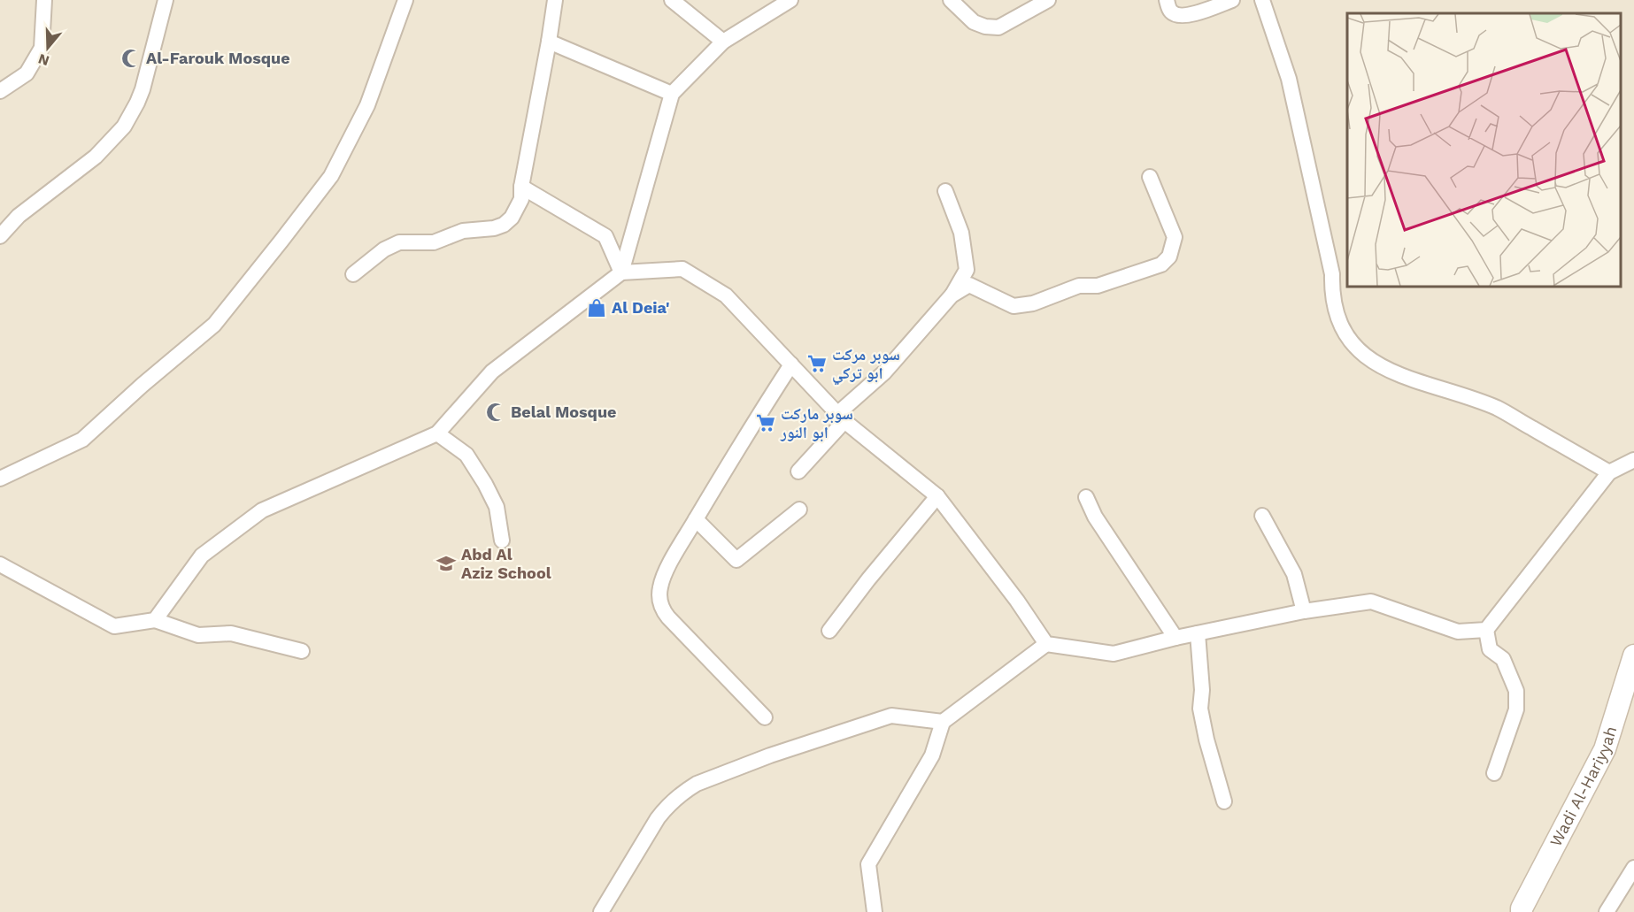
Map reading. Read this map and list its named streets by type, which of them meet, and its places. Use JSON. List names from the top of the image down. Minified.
{"streets":{"main road":["Wadi Al-Hariyyah"]},"places":{"mosque":["Al-Farouk Mosque","Belal Mosque"],"shop":["Al Deia'"],"supermarket":["سوبر مركت ابو تركي","سوبر ماركت ابو النور"],"school or university":["Abd Al Aziz School"]},"north":"bottom"}
